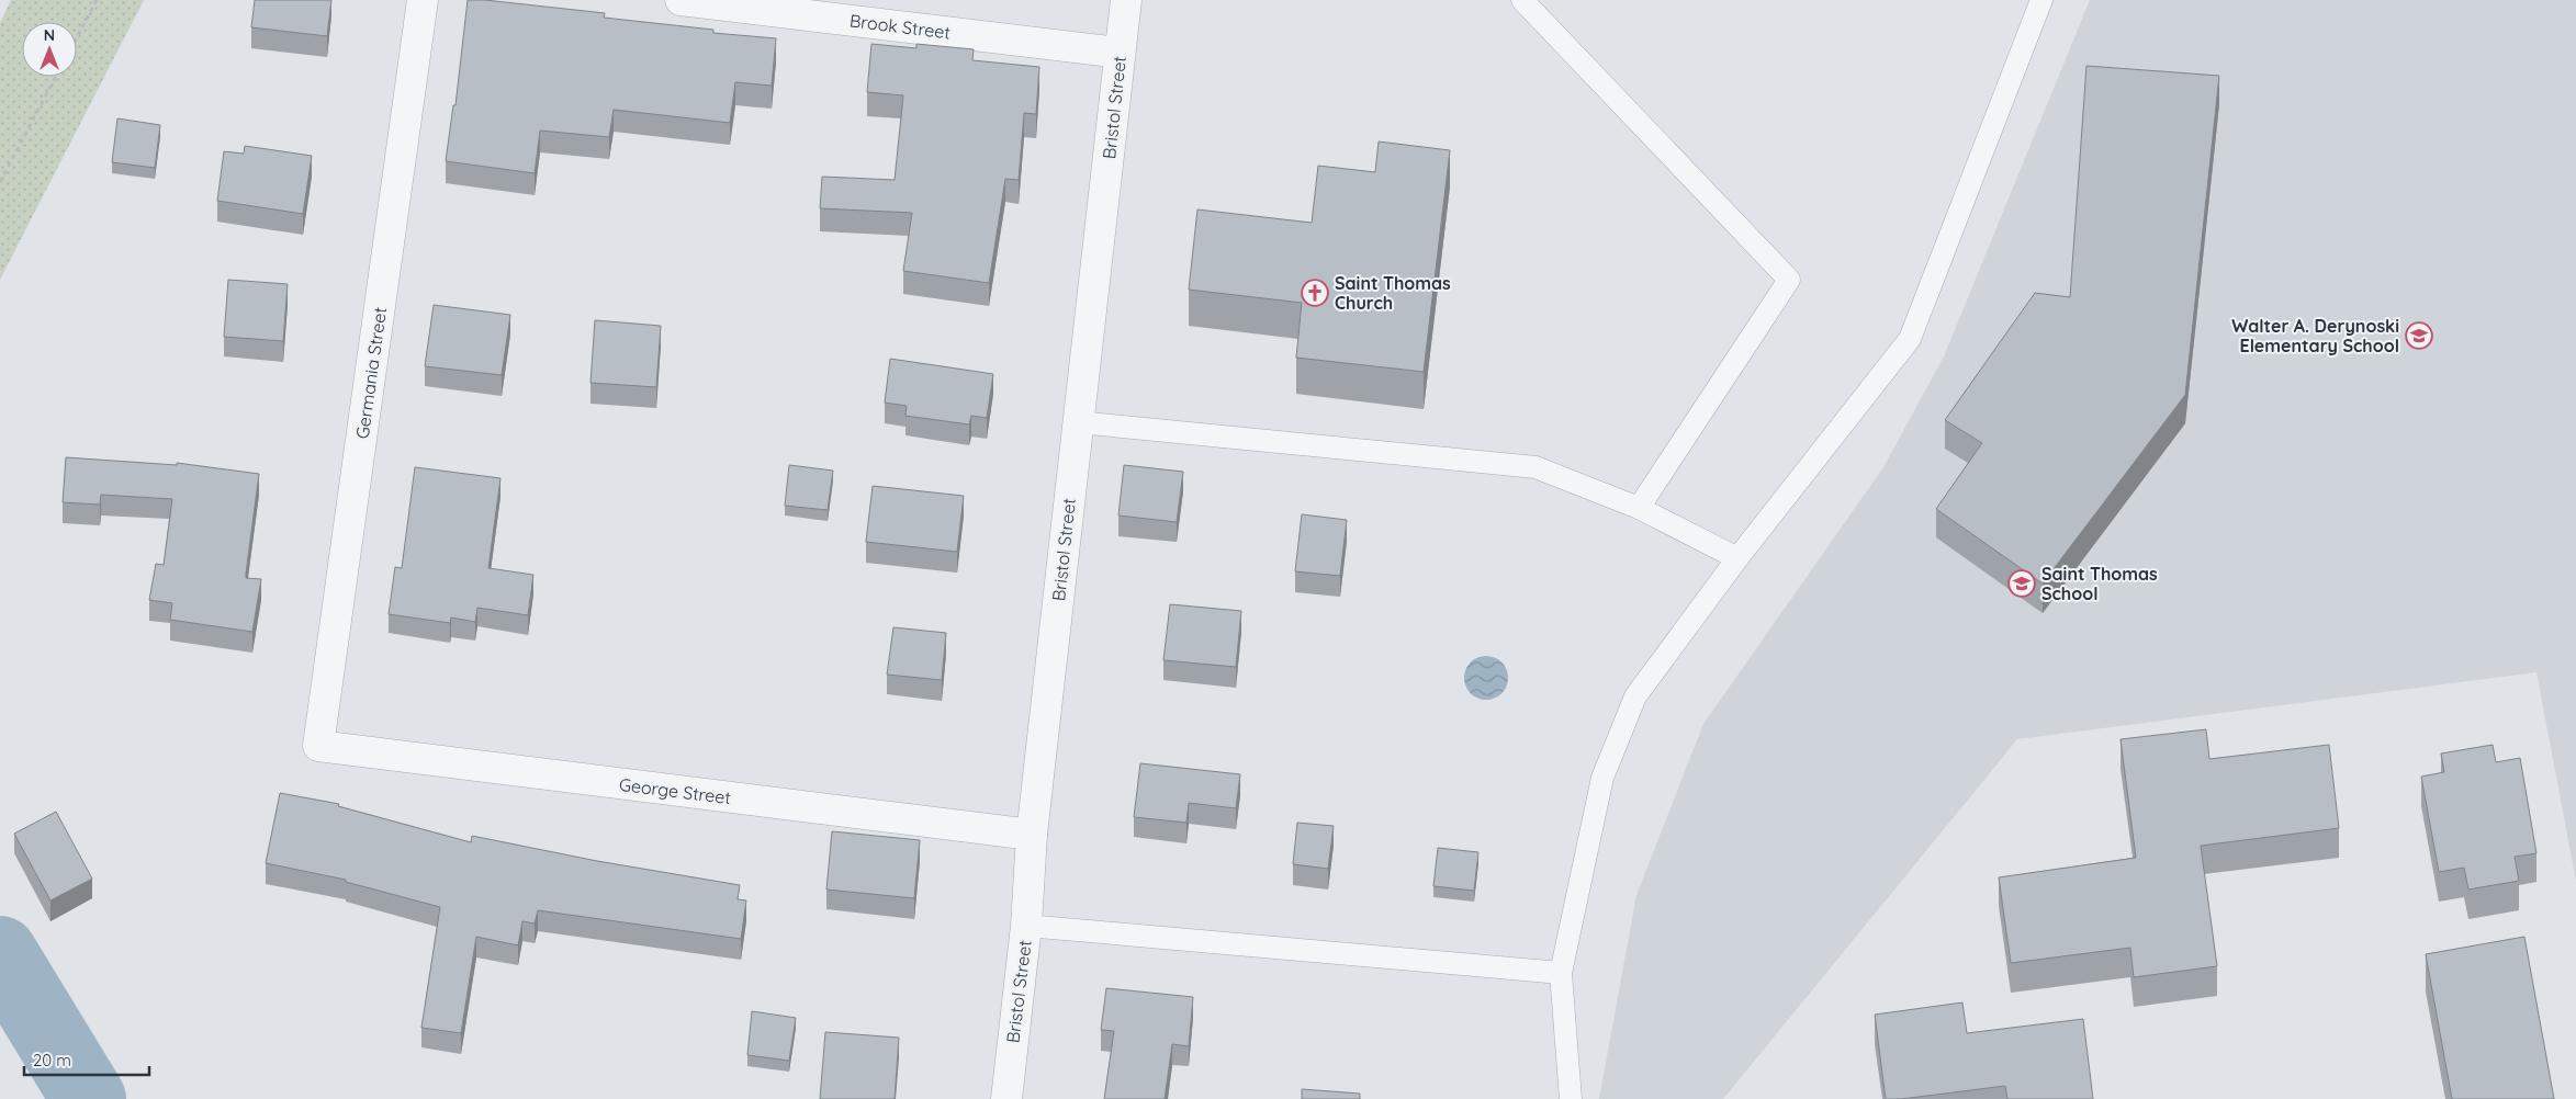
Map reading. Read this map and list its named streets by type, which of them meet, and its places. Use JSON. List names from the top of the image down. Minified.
{"streets":{"street":["Brook Street","Bristol Street","Germania Street","George Street"]},"crossings":[["Brook Street","Bristol Street"],["Bristol Street","George Street"],["Germania Street","George Street"]],"places":{"church":["Saint Thomas Church"],"school or university":["Walter A. Derynoski Elementary School","Saint Thomas School"]},"scale_bar":"20 m","north":"top"}
